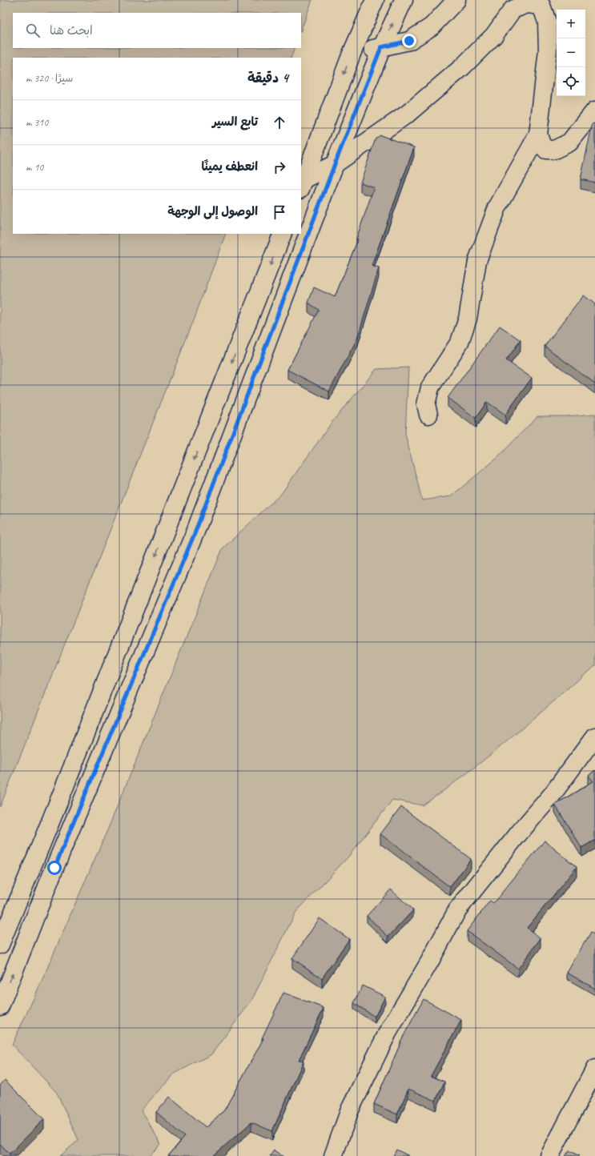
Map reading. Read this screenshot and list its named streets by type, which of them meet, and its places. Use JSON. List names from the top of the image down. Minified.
{"page":{"map_buttons":["+","−"],"search":"ابحث هنا","heading":["4 دقيقة","سيرًا · 320 m"],"list":[["تابع السير","310 m"],["انعطف يمينًا","10 m"],"الوصول إلى الوجهة"]}}
